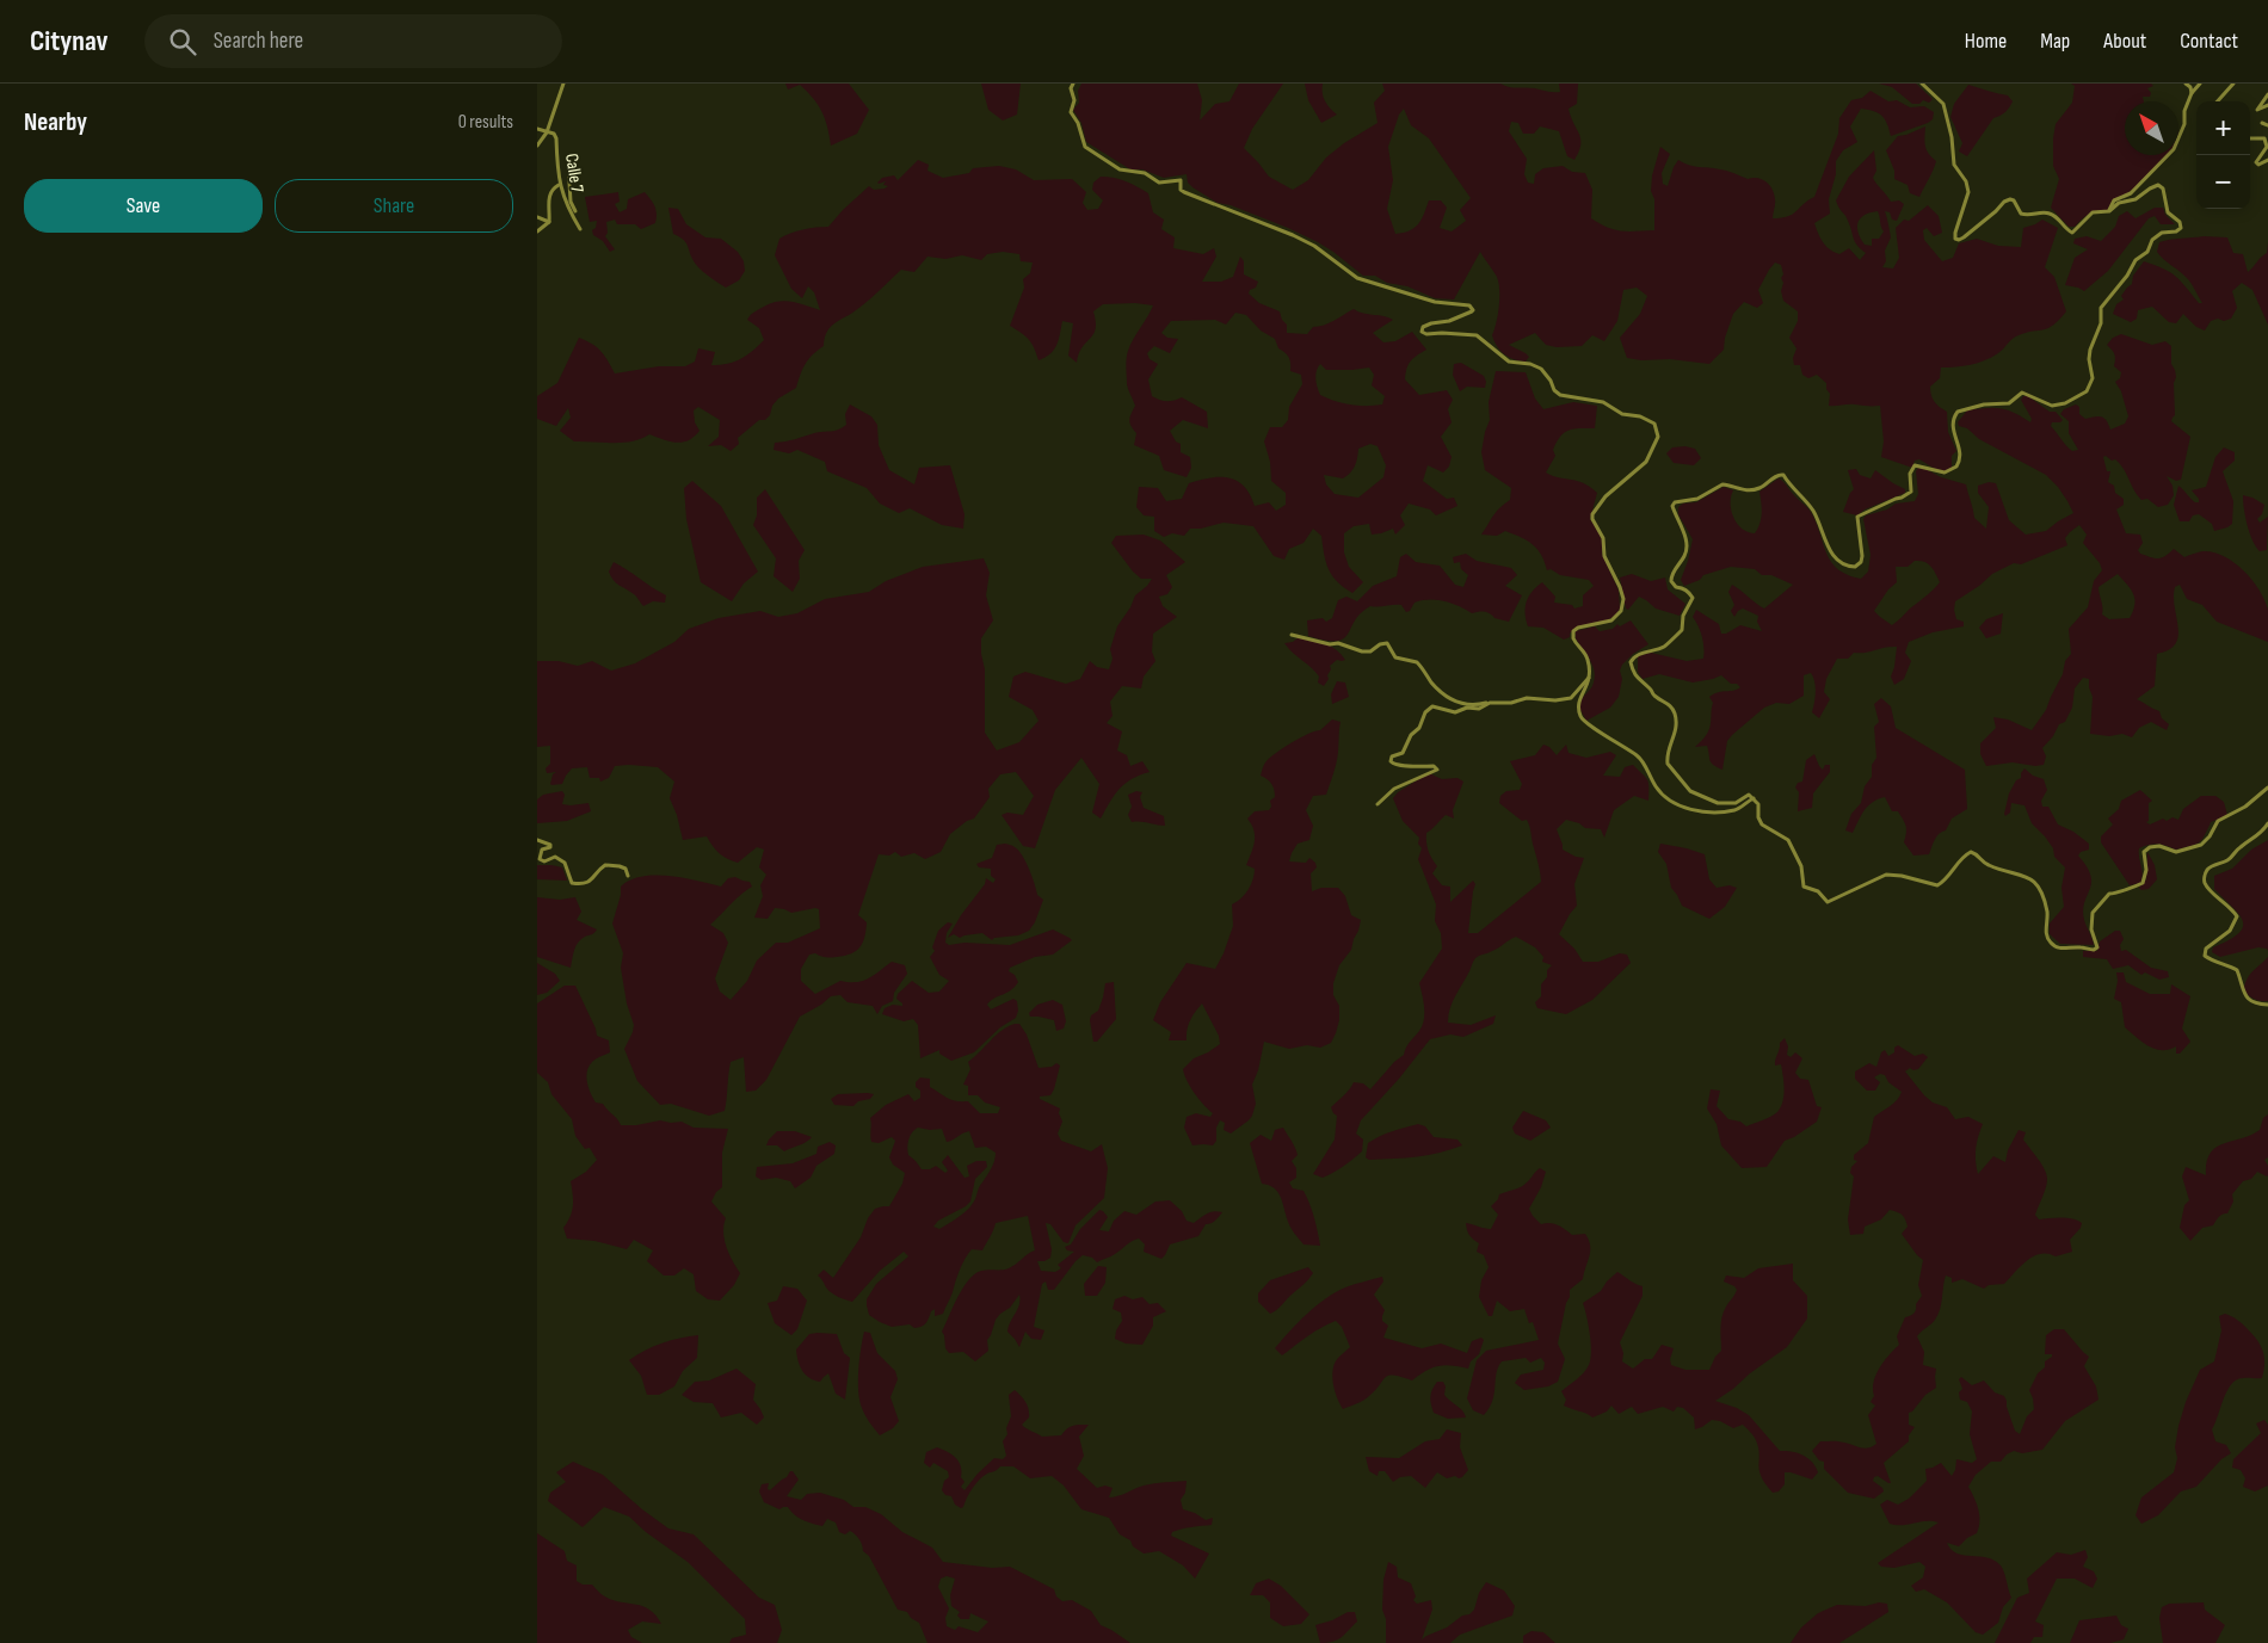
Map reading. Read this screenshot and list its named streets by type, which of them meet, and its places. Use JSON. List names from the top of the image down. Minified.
{"streets":{"street":["Calle 7"]},"north":"top left","page":{"header":"Citynav","search":"Search here","nav":["Home","Map","About","Contact"],"heading":["Nearby","0 results"],"map_buttons":["+","−"],"buttons":["Save","Share"]}}
